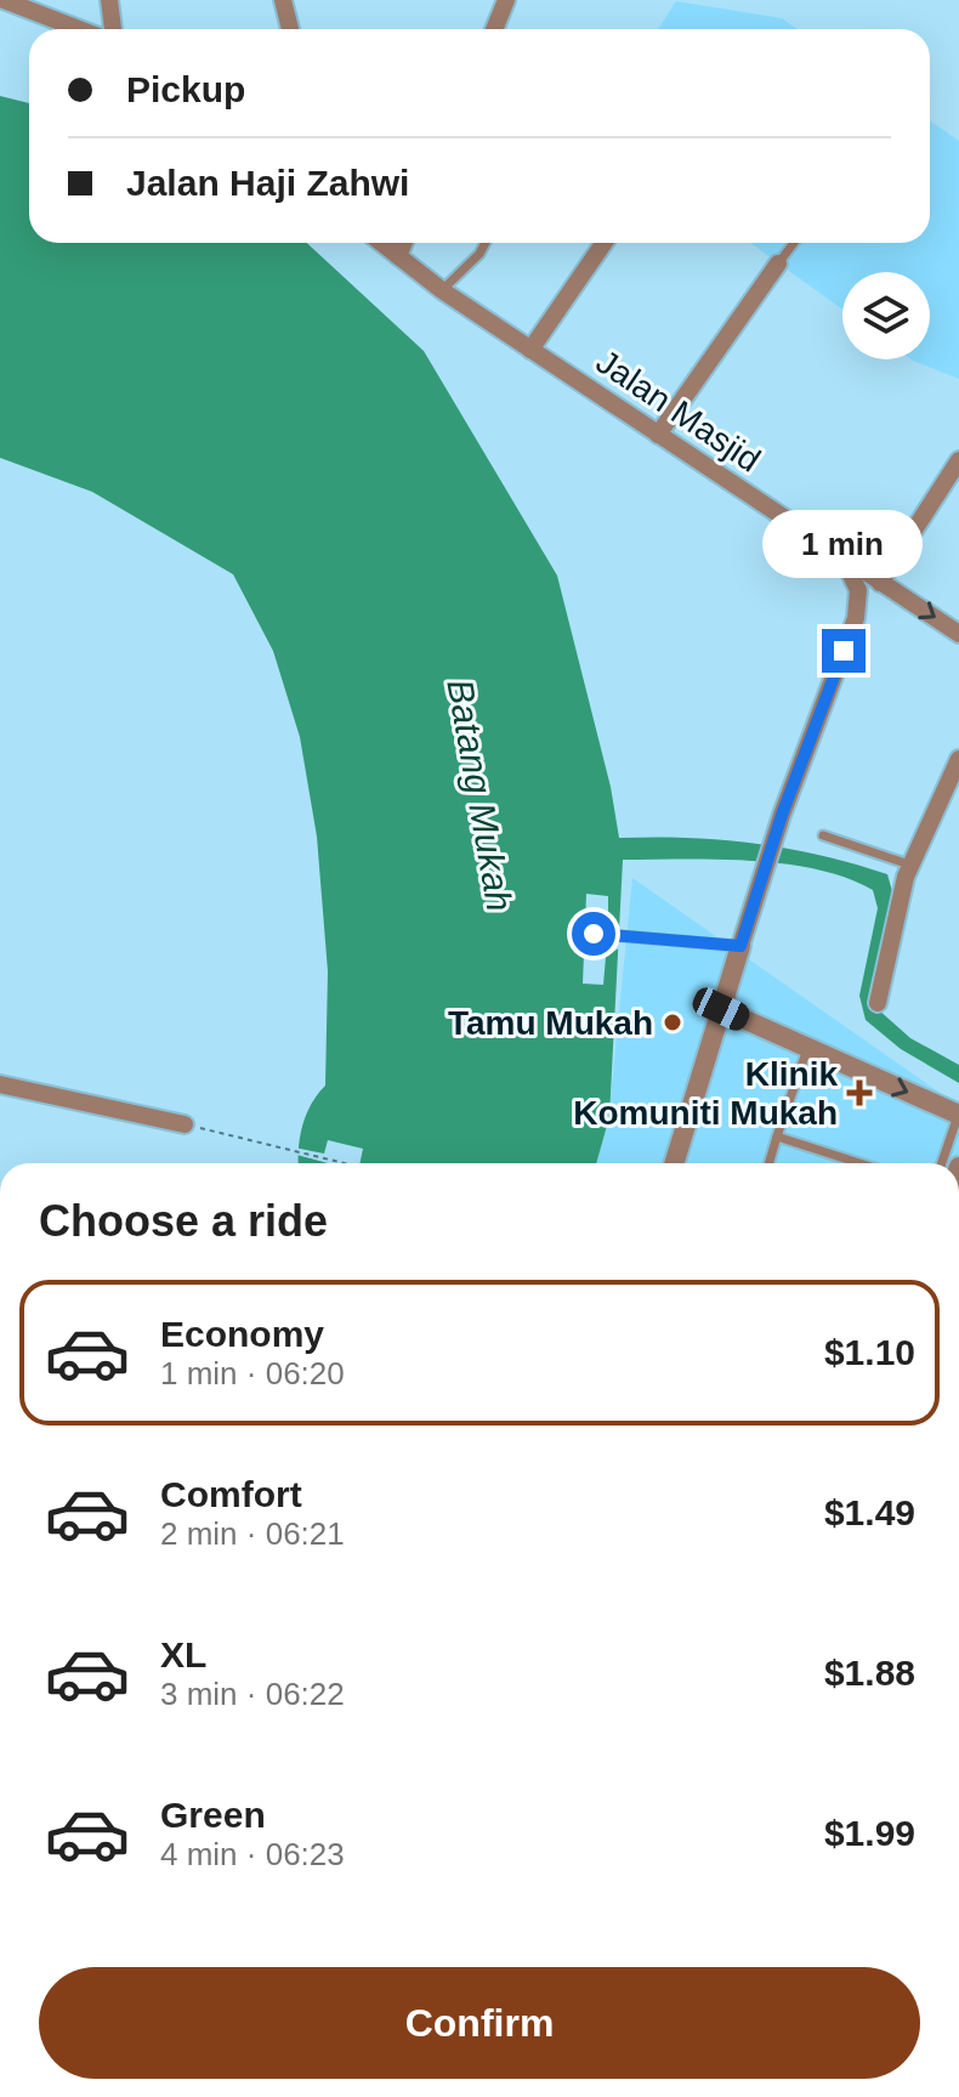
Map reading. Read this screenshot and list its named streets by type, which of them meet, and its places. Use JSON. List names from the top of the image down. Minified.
{"streets":{"street":["Jalan Masjid"]},"water":["Batang Mukah"],"places":{"other":["Tamu Mukah"],"health":["Klinik Komuniti Mukah"]},"page":{"banner":["Pickup","Jalan Haji Zahwi"],"bubble":"1 min","heading":"Choose a ride","list":[{"name":"Economy","note":"1 min · 06:20","value":"$1.10"},{"name":"Comfort","note":"2 min · 06:21","value":"$1.49"},{"name":"XL","note":"3 min · 06:22","value":"$1.88"},{"name":"Green","note":"4 min · 06:23","value":"$1.99"}],"buttons":"Confirm"}}
